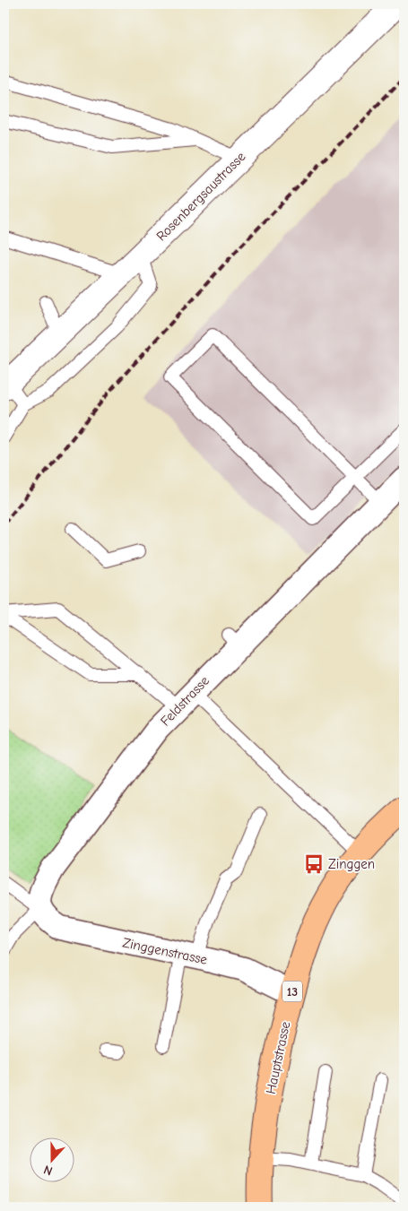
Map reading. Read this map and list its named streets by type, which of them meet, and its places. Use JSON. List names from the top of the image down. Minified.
{"streets":{"main road":["13","Hauptstrasse"],"street":["Rosenbergsaustrasse","Feldstrasse","Zinggenstrasse"]},"crossings":[["Feldstrasse","Zinggenstrasse"],["Zinggenstrasse","Hauptstrasse"]],"places":{"bus stop":["Zinggen"]},"north":"bottom"}
